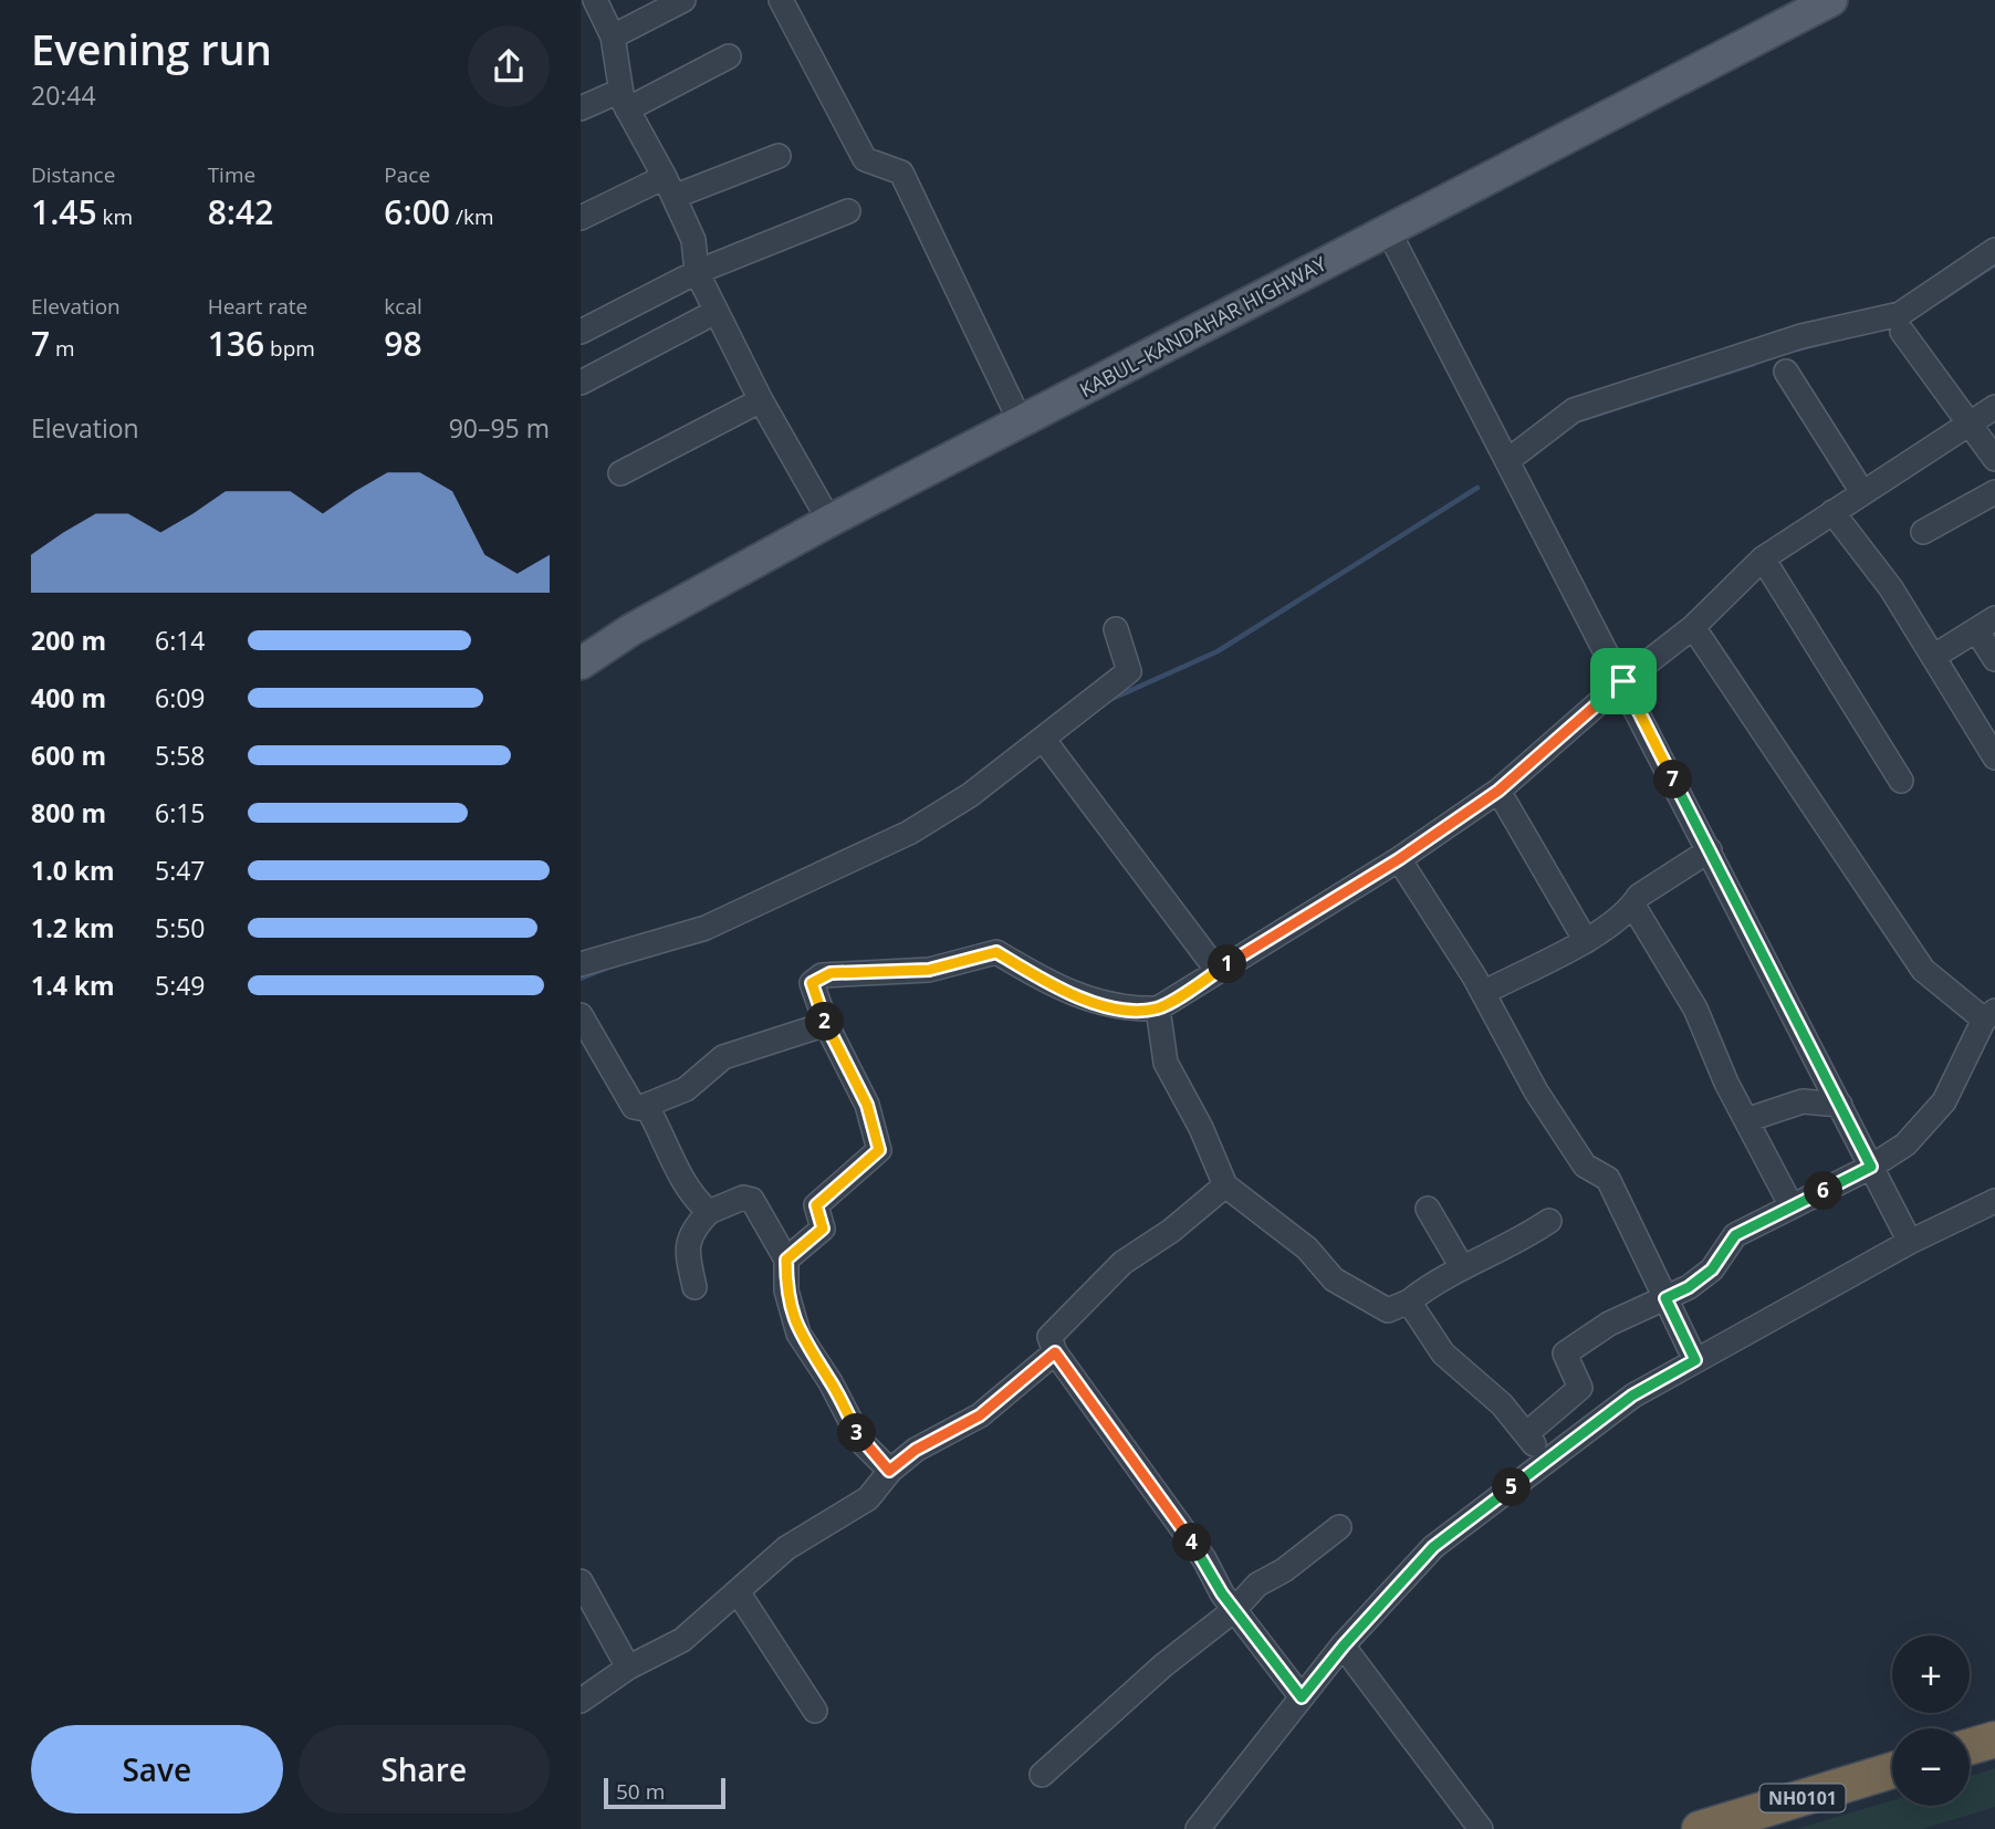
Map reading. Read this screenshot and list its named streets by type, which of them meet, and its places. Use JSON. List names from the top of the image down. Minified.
{"streets":{"highway":["NH0101"],"main road":["KABUL–KANDAHAR HIGHWAY"]},"scale_bar":"50 m","page":{"heading":["Evening run","20:44"],"stats":[["Distance","1.45 km"],["Time","8:42"],["Pace","6:00 /km"],["Elevation","7 m"],["Heart rate","136 bpm"],["kcal","98"]],"chart":["Elevation","90–95 m"],"list":[{"name":"200 m","note":"6:14"},{"name":"400 m","note":"6:09"},{"name":"600 m","note":"5:58"},{"name":"800 m","note":"6:15"},{"name":"1.0 km","note":"5:47"},{"name":"1.2 km","note":"5:50"},{"name":"1.4 km","note":"5:49"}],"pins":["7","1","2","6","3","5","4"],"map_buttons":["+","−"],"buttons":["Save","Share"],"scale":"50 m"}}
